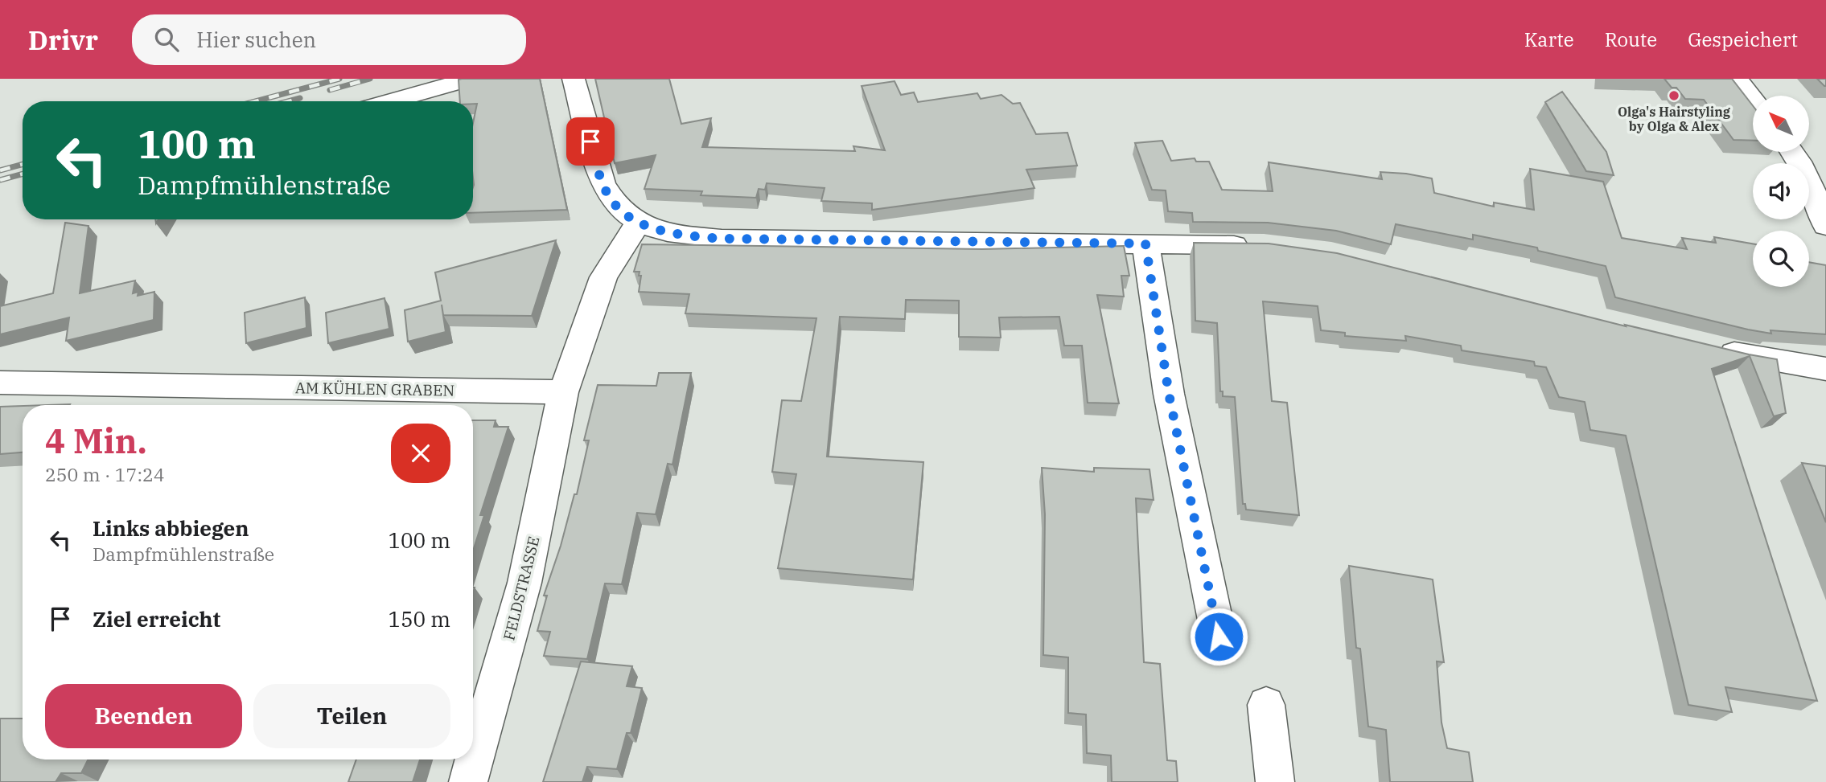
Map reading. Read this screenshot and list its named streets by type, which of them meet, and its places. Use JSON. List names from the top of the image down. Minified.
{"streets":{"street":["AM KÜHLEN GRABEN","FELDSTRASSE"]},"crossings":[["AM KÜHLEN GRABEN","FELDSTRASSE"]],"places":["Olga's Hairstyling by Olga & Alex"],"north":"top left","page":{"header":"Drivr","search":"Hier suchen","nav":["Karte","Route","Gespeichert"],"turn":["100 m","Dampfmühlenstraße"],"heading":["4 Min.","250 m · 17:24"],"list":[{"name":"Links abbiegen","note":"Dampfmühlenstraße","value":"100 m"},{"name":"Ziel erreicht","value":"150 m"}],"buttons":["Beenden","Teilen"]}}
